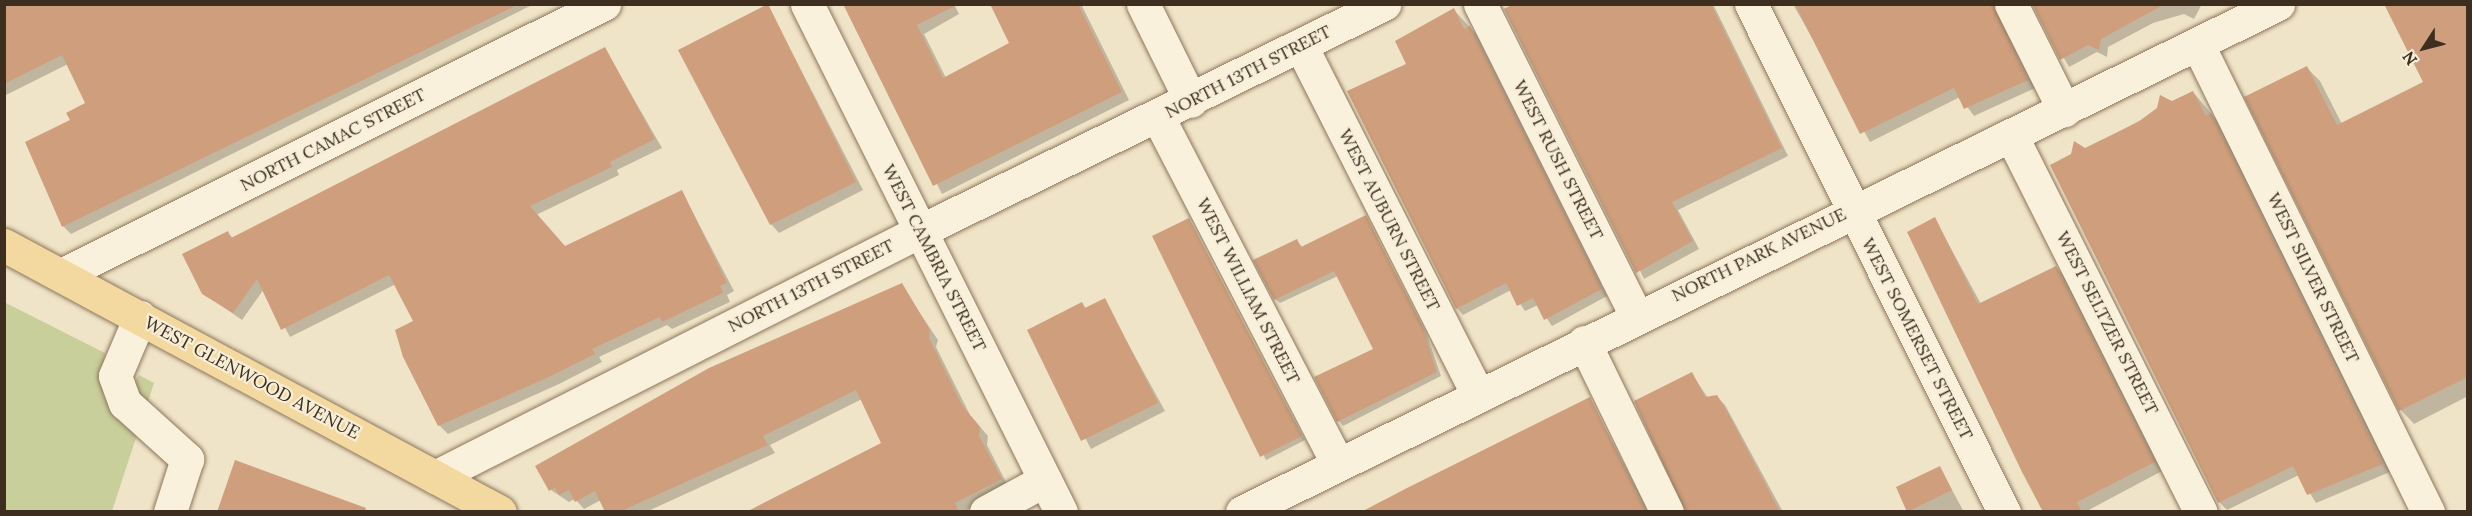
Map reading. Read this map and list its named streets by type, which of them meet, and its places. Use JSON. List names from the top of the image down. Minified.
{"streets":{"main road":["WEST GLENWOOD AVENUE"],"street":["NORTH 13TH STREET","NORTH CAMAC STREET","WEST RUSH STREET","WEST AUBURN STREET","NORTH PARK AVENUE","WEST CAMBRIA STREET","WEST SILVER STREET","WEST WILLIAM STREET","WEST SELTZER STREET","WEST SOMERSET STREET"]},"crossings":[["NORTH 13TH STREET","WEST AUBURN STREET"],["NORTH 13TH STREET","WEST CAMBRIA STREET"],["NORTH 13TH STREET","WEST WILLIAM STREET"],["NORTH 13TH STREET","WEST GLENWOOD AVENUE"],["NORTH CAMAC STREET","WEST GLENWOOD AVENUE"],["WEST RUSH STREET","NORTH PARK AVENUE"],["WEST AUBURN STREET","NORTH PARK AVENUE"],["NORTH PARK AVENUE","WEST SILVER STREET"],["NORTH PARK AVENUE","WEST WILLIAM STREET"],["NORTH PARK AVENUE","WEST SELTZER STREET"],["NORTH PARK AVENUE","WEST SOMERSET STREET"]],"north":"bottom left"}
